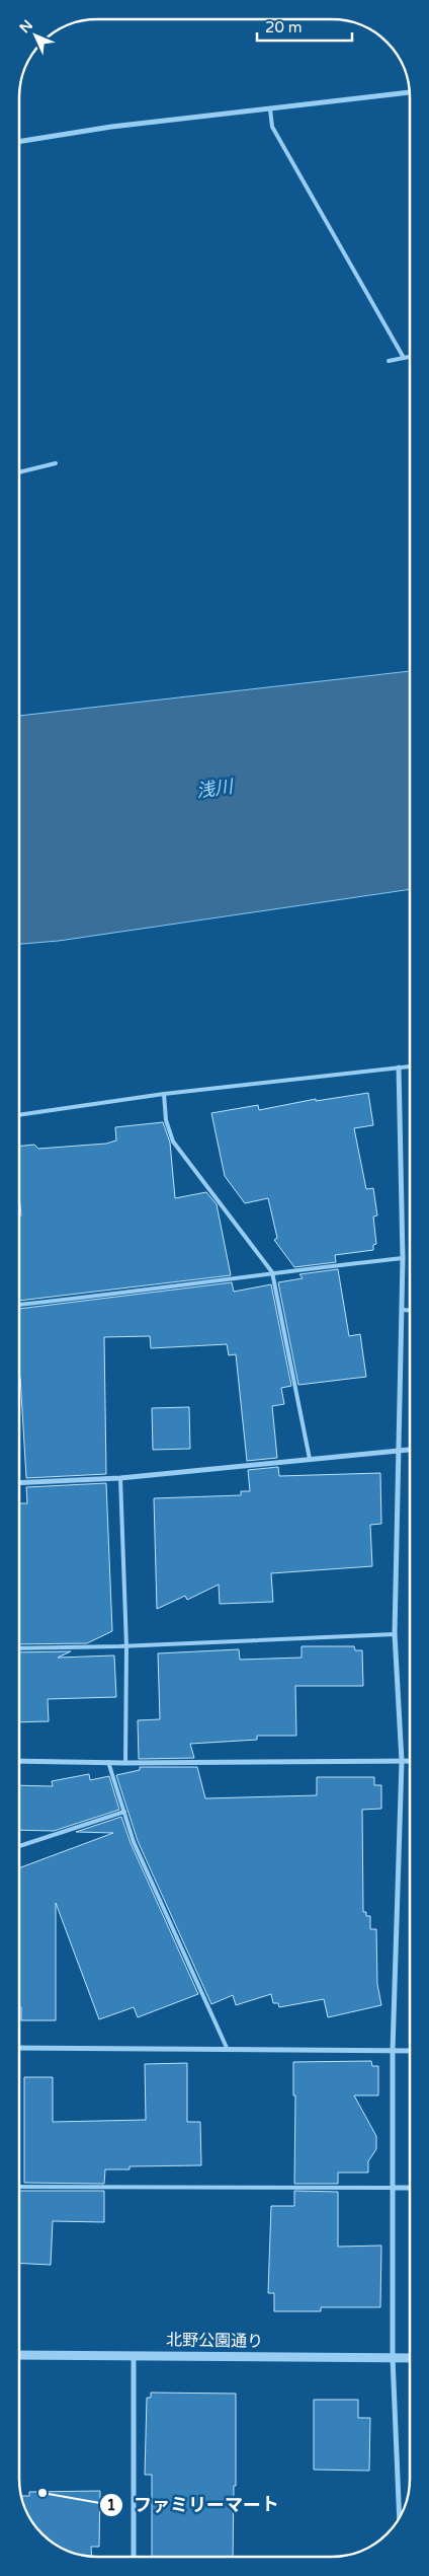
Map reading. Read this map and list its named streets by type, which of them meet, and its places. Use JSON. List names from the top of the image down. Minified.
{"streets":{"street":["北野公園通り"]},"water":["浅川"],"places":["ファミリーマート"],"scale_bar":"20 m","north":"top left"}
